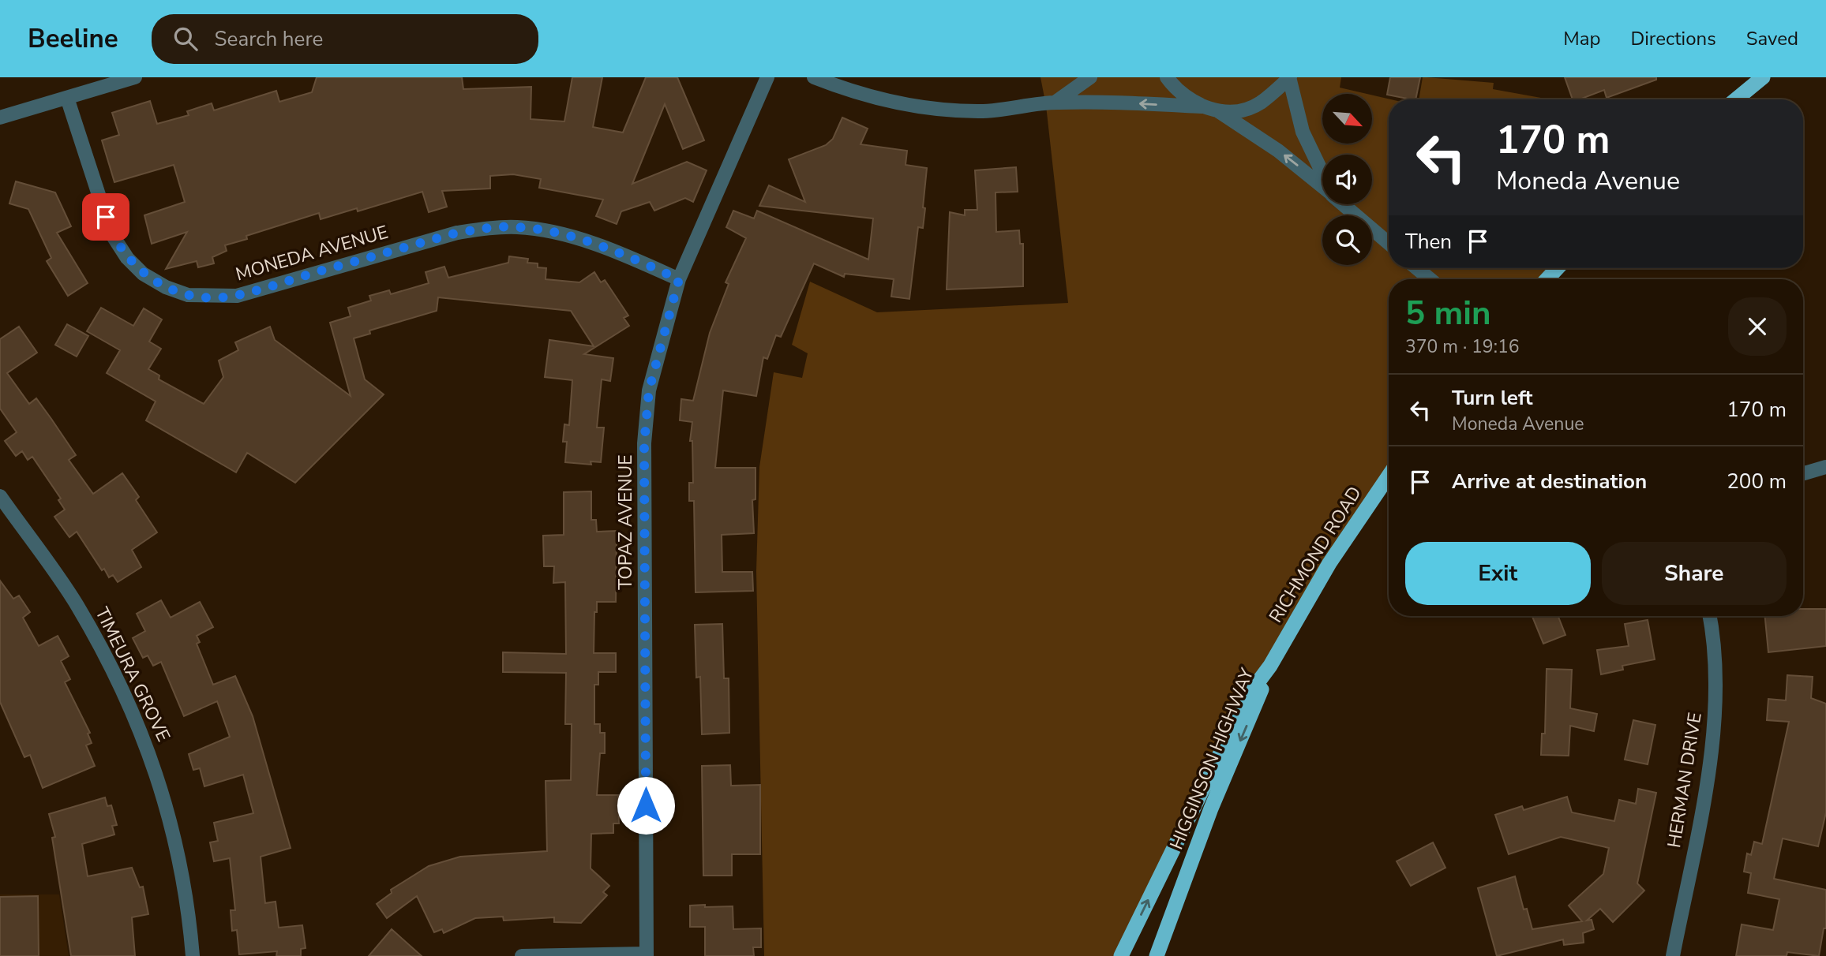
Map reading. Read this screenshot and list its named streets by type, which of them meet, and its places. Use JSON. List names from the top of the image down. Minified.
{"streets":{"highway":["RICHMOND ROAD","HIGGINSON HIGHWAY"],"street":["MONEDA AVENUE","TOPAZ AVENUE","TIMEURA GROVE","HERMAN DRIVE"]},"crossings":[["MONEDA AVENUE","TOPAZ AVENUE"],["RICHMOND ROAD","HIGGINSON HIGHWAY"]],"north":"bottom right","page":{"header":"Beeline","search":"Search here","nav":["Map","Directions","Saved"],"turn":["170 m","Moneda Avenue"],"then":"Then","heading":["5 min","370 m · 19:16"],"list":[{"name":"Turn left","note":"Moneda Avenue","value":"170 m"},{"name":"Arrive at destination","value":"200 m"}],"buttons":["Exit","Share"]}}
